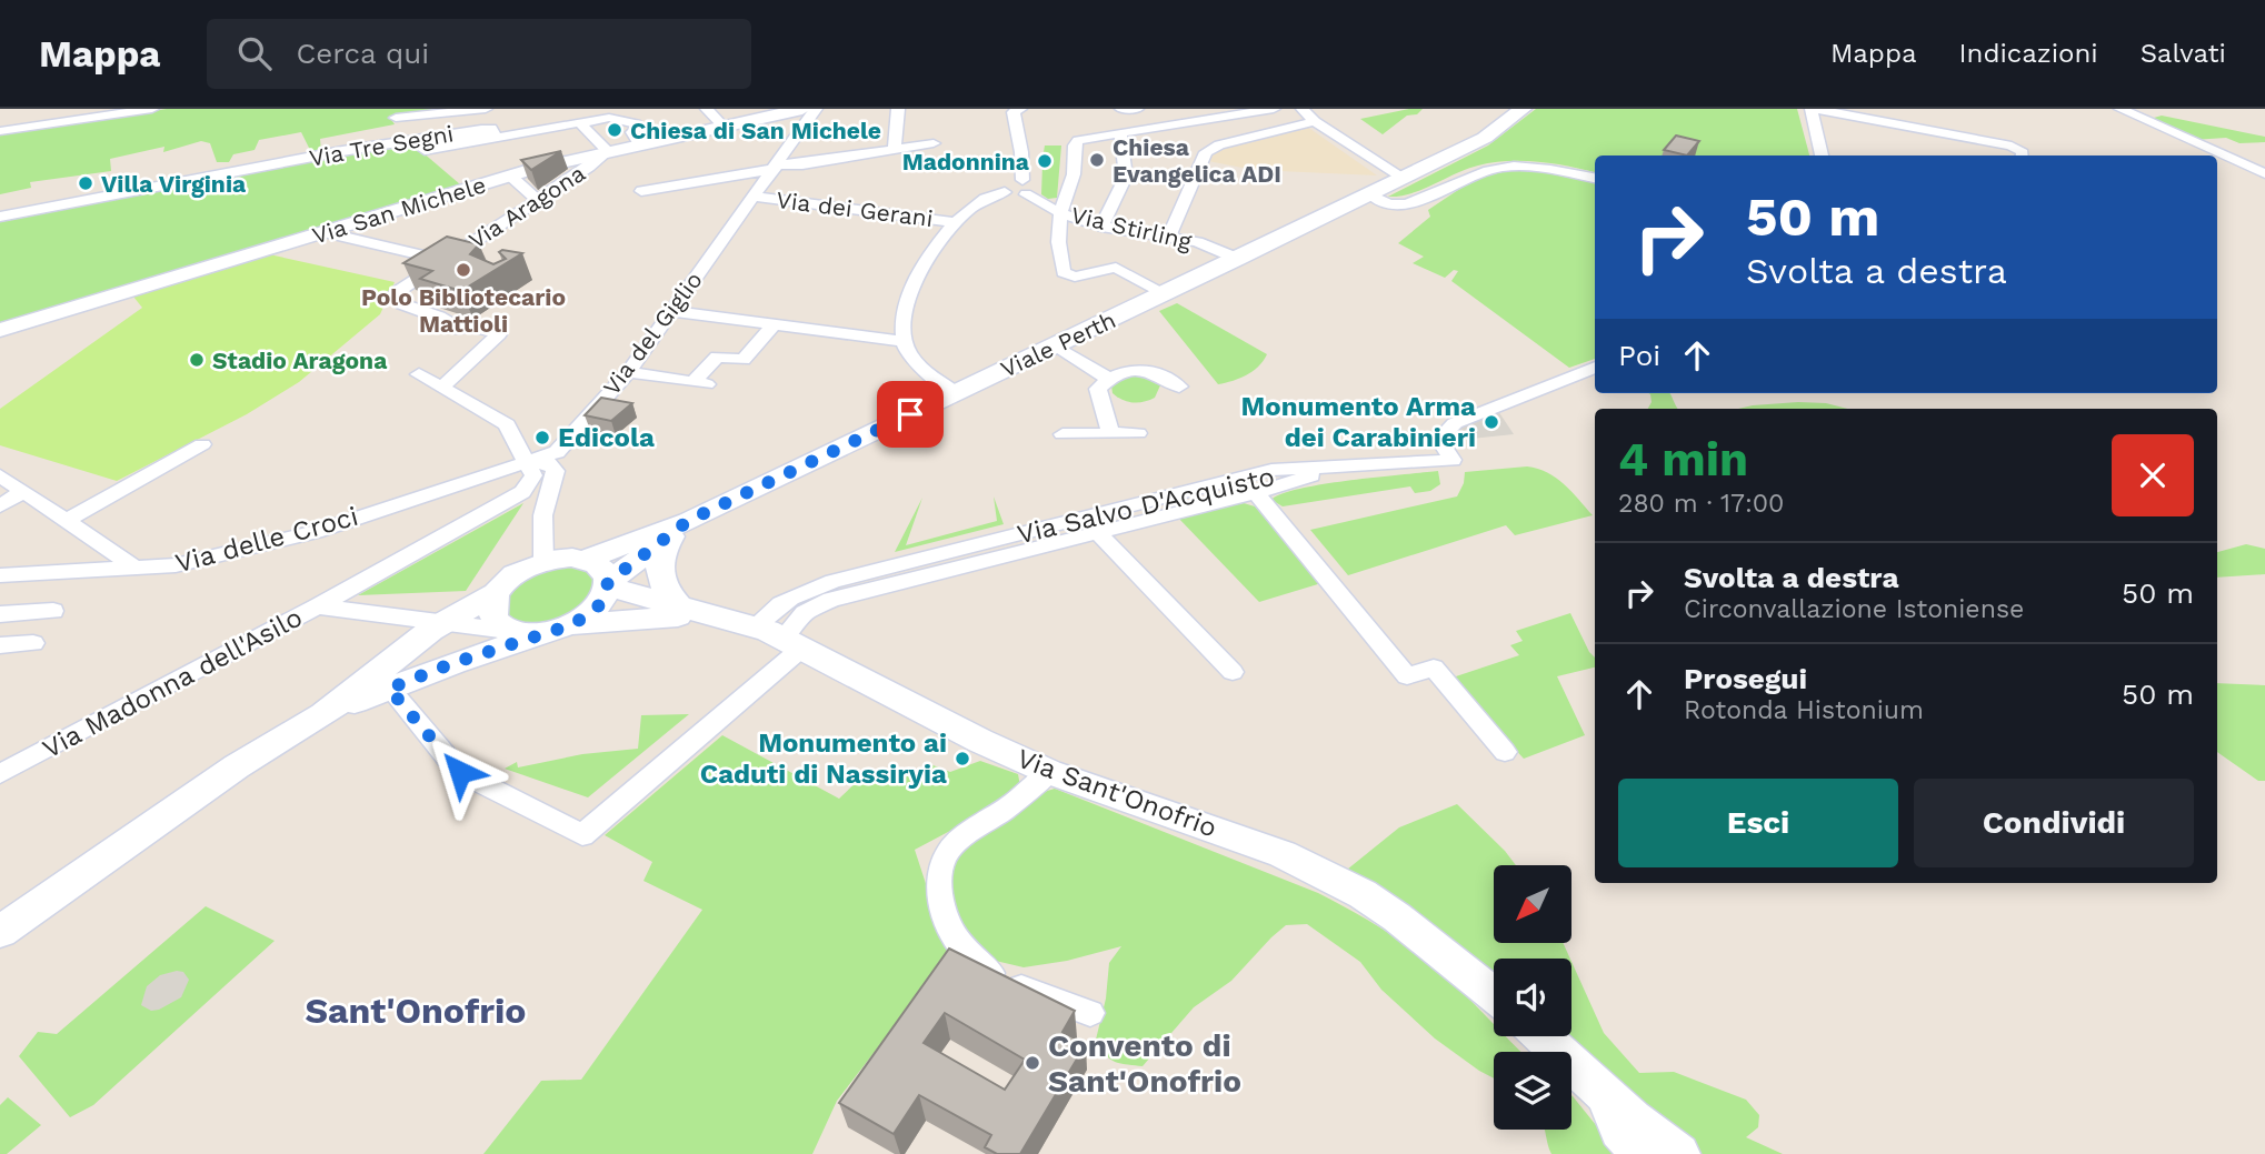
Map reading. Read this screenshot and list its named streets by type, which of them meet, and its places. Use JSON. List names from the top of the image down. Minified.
{"streets":{"main road":["Via San Michele","Viale Perth","Via Sant'Onofrio"],"street":["Via Tre Segni","Via Aragona","Via dei Gerani","Via Stirling","Via del Giglio","Via Salvo D'Acquisto","Via delle Croci","Via Madonna dell'Asilo"]},"crossings":[["Via Aragona","Via San Michele"],["Via dei Gerani","Via del Giglio"],["Via Stirling","Viale Perth"],["Via del Giglio","Via delle Croci"],["Viale Perth","Via Madonna dell'Asilo"],["Viale Perth","Via Sant'Onofrio"],["Via Salvo D'Acquisto","Via Sant'Onofrio"],["Via Madonna dell'Asilo","Via Sant'Onofrio"]],"districts":["Sant'Onofrio"],"places":["Chiesa di San Michele","Chiesa Evangelica ADI","Madonnina","Villa Virginia","Polo Bibliotecario Mattioli","Stadio Aragona","Monumento Arma dei Carabinieri","Edicola","Monumento ai Caduti di Nassiryia","Convento di Sant'Onofrio"],"north":"bottom left","page":{"header":"Mappa","search":"Cerca qui","nav":["Mappa","Indicazioni","Salvati"],"turn":["50 m","Svolta a destra"],"then":"Poi","heading":["4 min","280 m · 17:00"],"list":[{"name":"Svolta a destra","note":"Circonvallazione Istoniense","value":"50 m"},{"name":"Prosegui","note":"Rotonda Histonium","value":"50 m"}],"buttons":["Esci","Condividi"]}}
